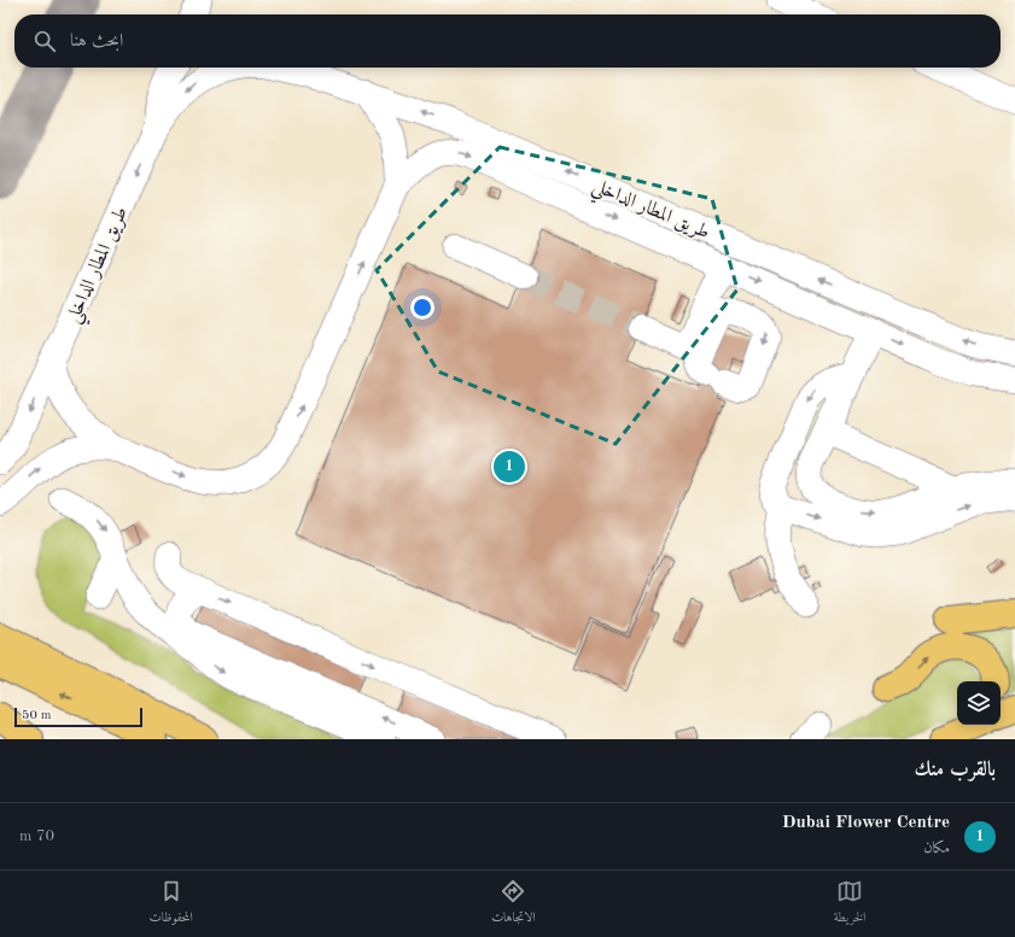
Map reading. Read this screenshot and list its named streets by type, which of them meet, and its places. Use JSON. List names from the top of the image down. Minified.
{"streets":{"lane":["طريق المطار الداخلي"]},"scale_bar":"50 m","page":{"search":"ابحث هنا","pins":"1","scale":"50 m","heading":"بالقرب منك","list":[{"mark":"1","name":"Dubai Flower Centre","note":"مكان","value":"70 m"}],"nav":["الخريطة","الاتجاهات","المحفوظات"]}}
